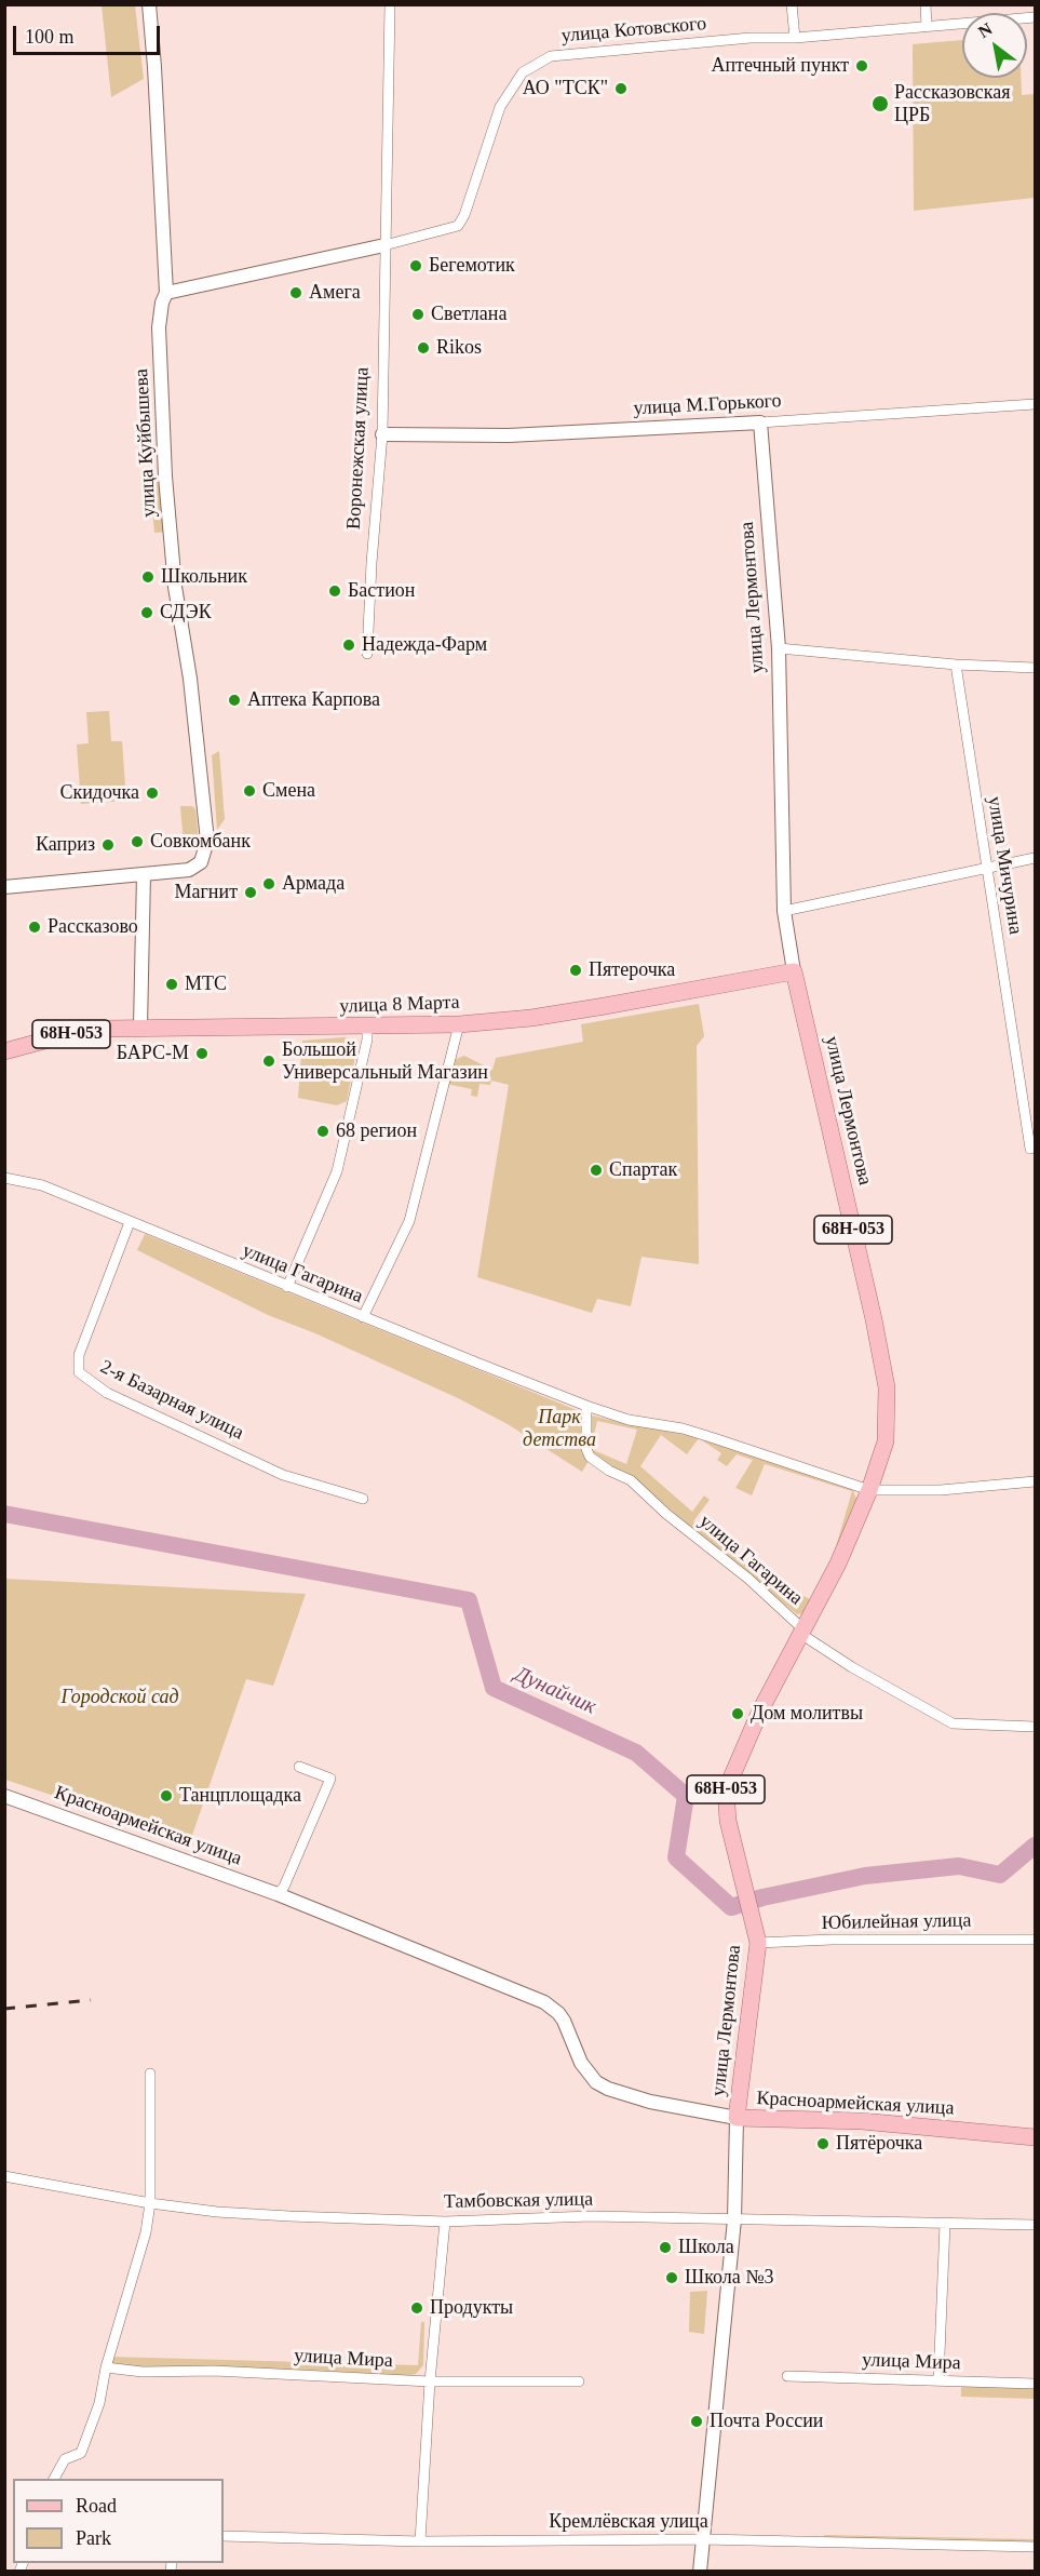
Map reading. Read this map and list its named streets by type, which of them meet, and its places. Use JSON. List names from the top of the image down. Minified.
{"streets":{"main road":["улица Лермонтова","улица 8 Марта","68Н-053","Красноармейская улица"],"street":["улица Котовского","улица М.Горького","улица Куйбышева","Воронежская улица","улица Мичурина","улица Гагарина","2-я Базарная улица","Юбилейная улица","Тамбовская улица","улица Мира","Кремлёвская улица"]},"crossings":[["улица Котовского","Воронежская улица"],["улица М.Горького","Воронежская улица"],["улица М.Горького","улица Лермонтова"],["улица Лермонтова","улица 8 Марта"],["улица Лермонтова","улица Гагарина"],["улица Лермонтова","Красноармейская улица"],["улица Лермонтова","Юбилейная улица"],["улица Гагарина","2-я Базарная улица"]],"water":["Дунайчик"],"parks":["Парк детства","Городской сад"],"places":["Аптечный пункт","АО \"ТСК\"","Рассказовская ЦРБ","Бегемотик","Амега","Светлана","Rikos","Школьник","Бастион","СДЭК","Надежда-Фарм","Аптека Карпова","Смена","Скидочка","Совкомбанк","Каприз","Армада","Магнит","Рассказово","Пятерочка","МТС","БАРС-М","Большой Универсальный Магазин","68 регион","Спартак","Дом молитвы","Танцплощадка","Пятёрочка","Школа","Школа №3","Продукты","Почта России"],"legend":["Road","Park"],"scale_bar":"100 m","north":"top left"}
